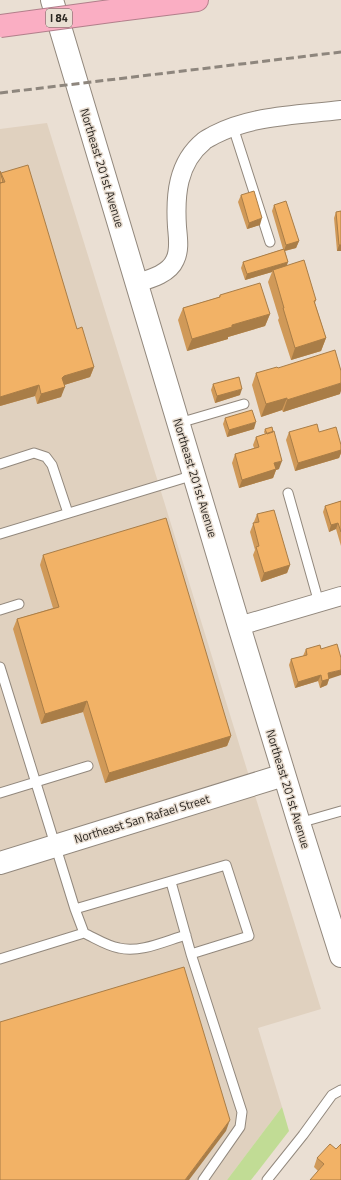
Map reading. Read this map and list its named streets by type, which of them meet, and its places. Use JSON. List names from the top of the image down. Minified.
{"streets":{"highway":["I 84"],"street":["Northeast 201st Avenue","Northeast San Rafael Street"]},"crossings":[["Northeast 201st Avenue","Northeast San Rafael Street"]]}
